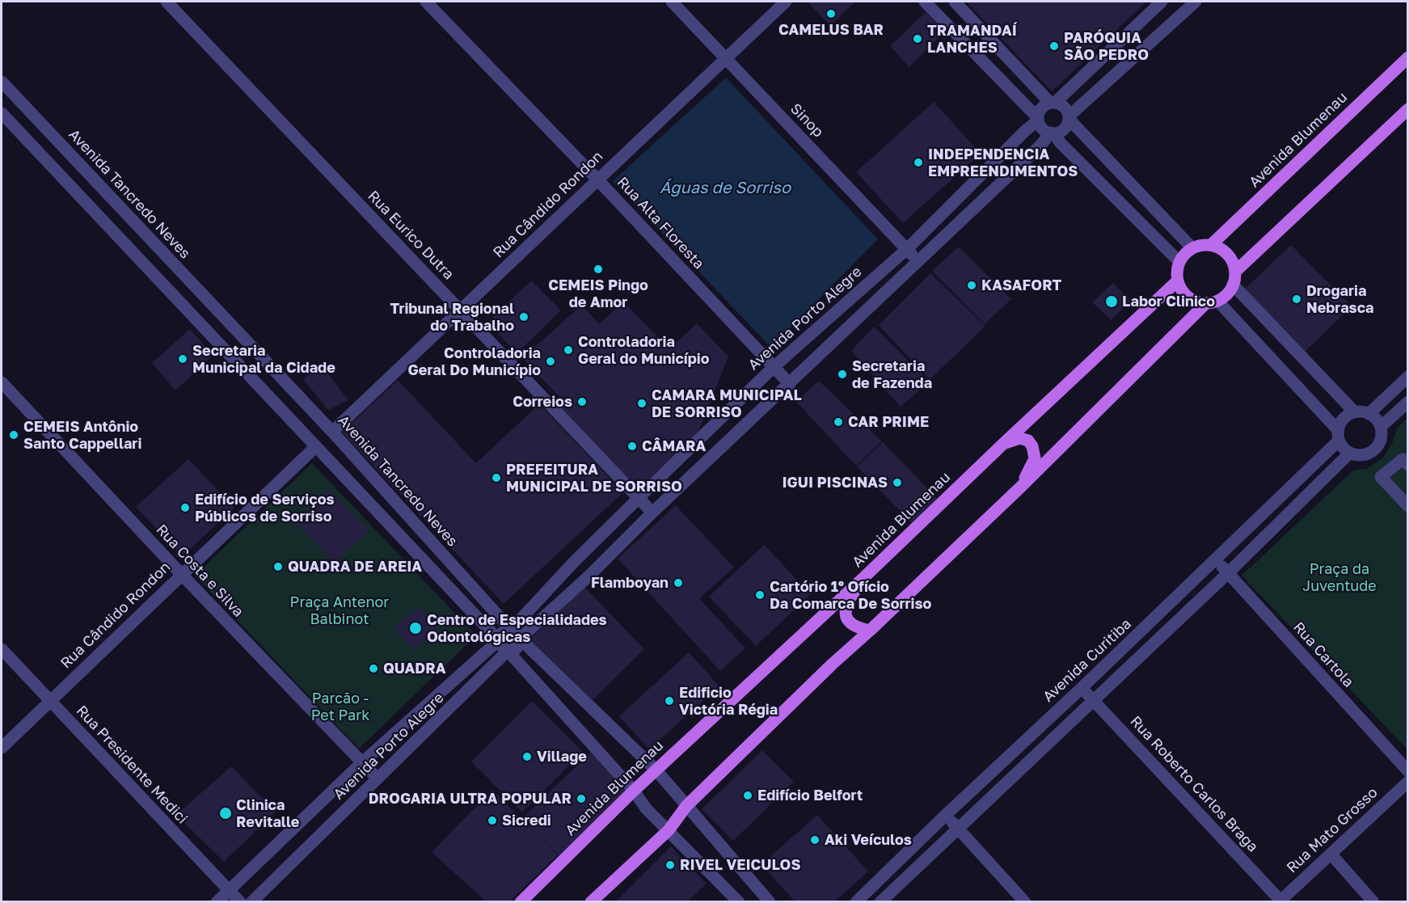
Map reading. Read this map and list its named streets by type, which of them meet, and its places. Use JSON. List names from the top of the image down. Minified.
{"streets":{"main road":["Avenida Blumenau"],"street":["Sinop","Avenida Tancredo Neves","Rua Cândido Rondon","Rua Alta Floresta","Rua Eurico Dutra","Avenida Porto Alegre","Rua Costa e Silva","Rua Cartola","Avenida Curitiba","Rua Presidente Medici","Rua Roberto Carlos Braga","Rua Mato Grosso"]},"crossings":[["Sinop","Rua Cândido Rondon"],["Sinop","Avenida Porto Alegre"],["Avenida Blumenau","Avenida Tancredo Neves"],["Avenida Tancredo Neves","Rua Cândido Rondon"],["Avenida Tancredo Neves","Avenida Porto Alegre"],["Rua Cândido Rondon","Rua Alta Floresta"],["Rua Cândido Rondon","Rua Eurico Dutra"],["Rua Cândido Rondon","Rua Costa e Silva"],["Rua Cândido Rondon","Rua Presidente Medici"],["Rua Alta Floresta","Avenida Porto Alegre"],["Rua Eurico Dutra","Avenida Porto Alegre"],["Avenida Porto Alegre","Rua Costa e Silva"],["Avenida Porto Alegre","Rua Presidente Medici"],["Rua Cartola","Avenida Curitiba"],["Avenida Curitiba","Rua Roberto Carlos Braga"],["Rua Roberto Carlos Braga","Rua Mato Grosso"]],"water":["Águas de Sorriso"],"parks":["Praça da Juventude","Praça Antenor Balbinot","Parcão - Pet Park"],"places":["CAMELUS BAR","TRAMANDAÍ LANCHES","PARÓQUIA SÃO PEDRO","INDEPENDENCIA EMPREENDIMENTOS","CEMEIS Pingo de Amor","KASAFORT","Drogaria Nebrasca","Labor Clinico","Tribunal Regional do Trabalho","Controladoria Geral do Município","Secretaria Municipal da Cidade","Controladoria Geral Do Município","Secretaria de Fazenda","Correios","CAMARA MUNICIPAL DE SORRISO","CAR PRIME","CEMEIS Antônio Santo Cappellari","CÂMARA","PREFEITURA MUNICIPAL DE SORRISO","IGUI PISCINAS","Edifício de Serviços Públicos de Sorriso","QUADRA DE AREIA","Flamboyan","Cartório 1º Ofício Da Comarca De Sorriso","Centro de Especialidades Odontológicas","QUADRA","Edificio Victória Régia","Village","Edifício Belfort","DROGARIA ULTRA POPULAR","Clinica Revitalle","Sicredi","Aki Veículos","RIVEL VEICULOS"]}
